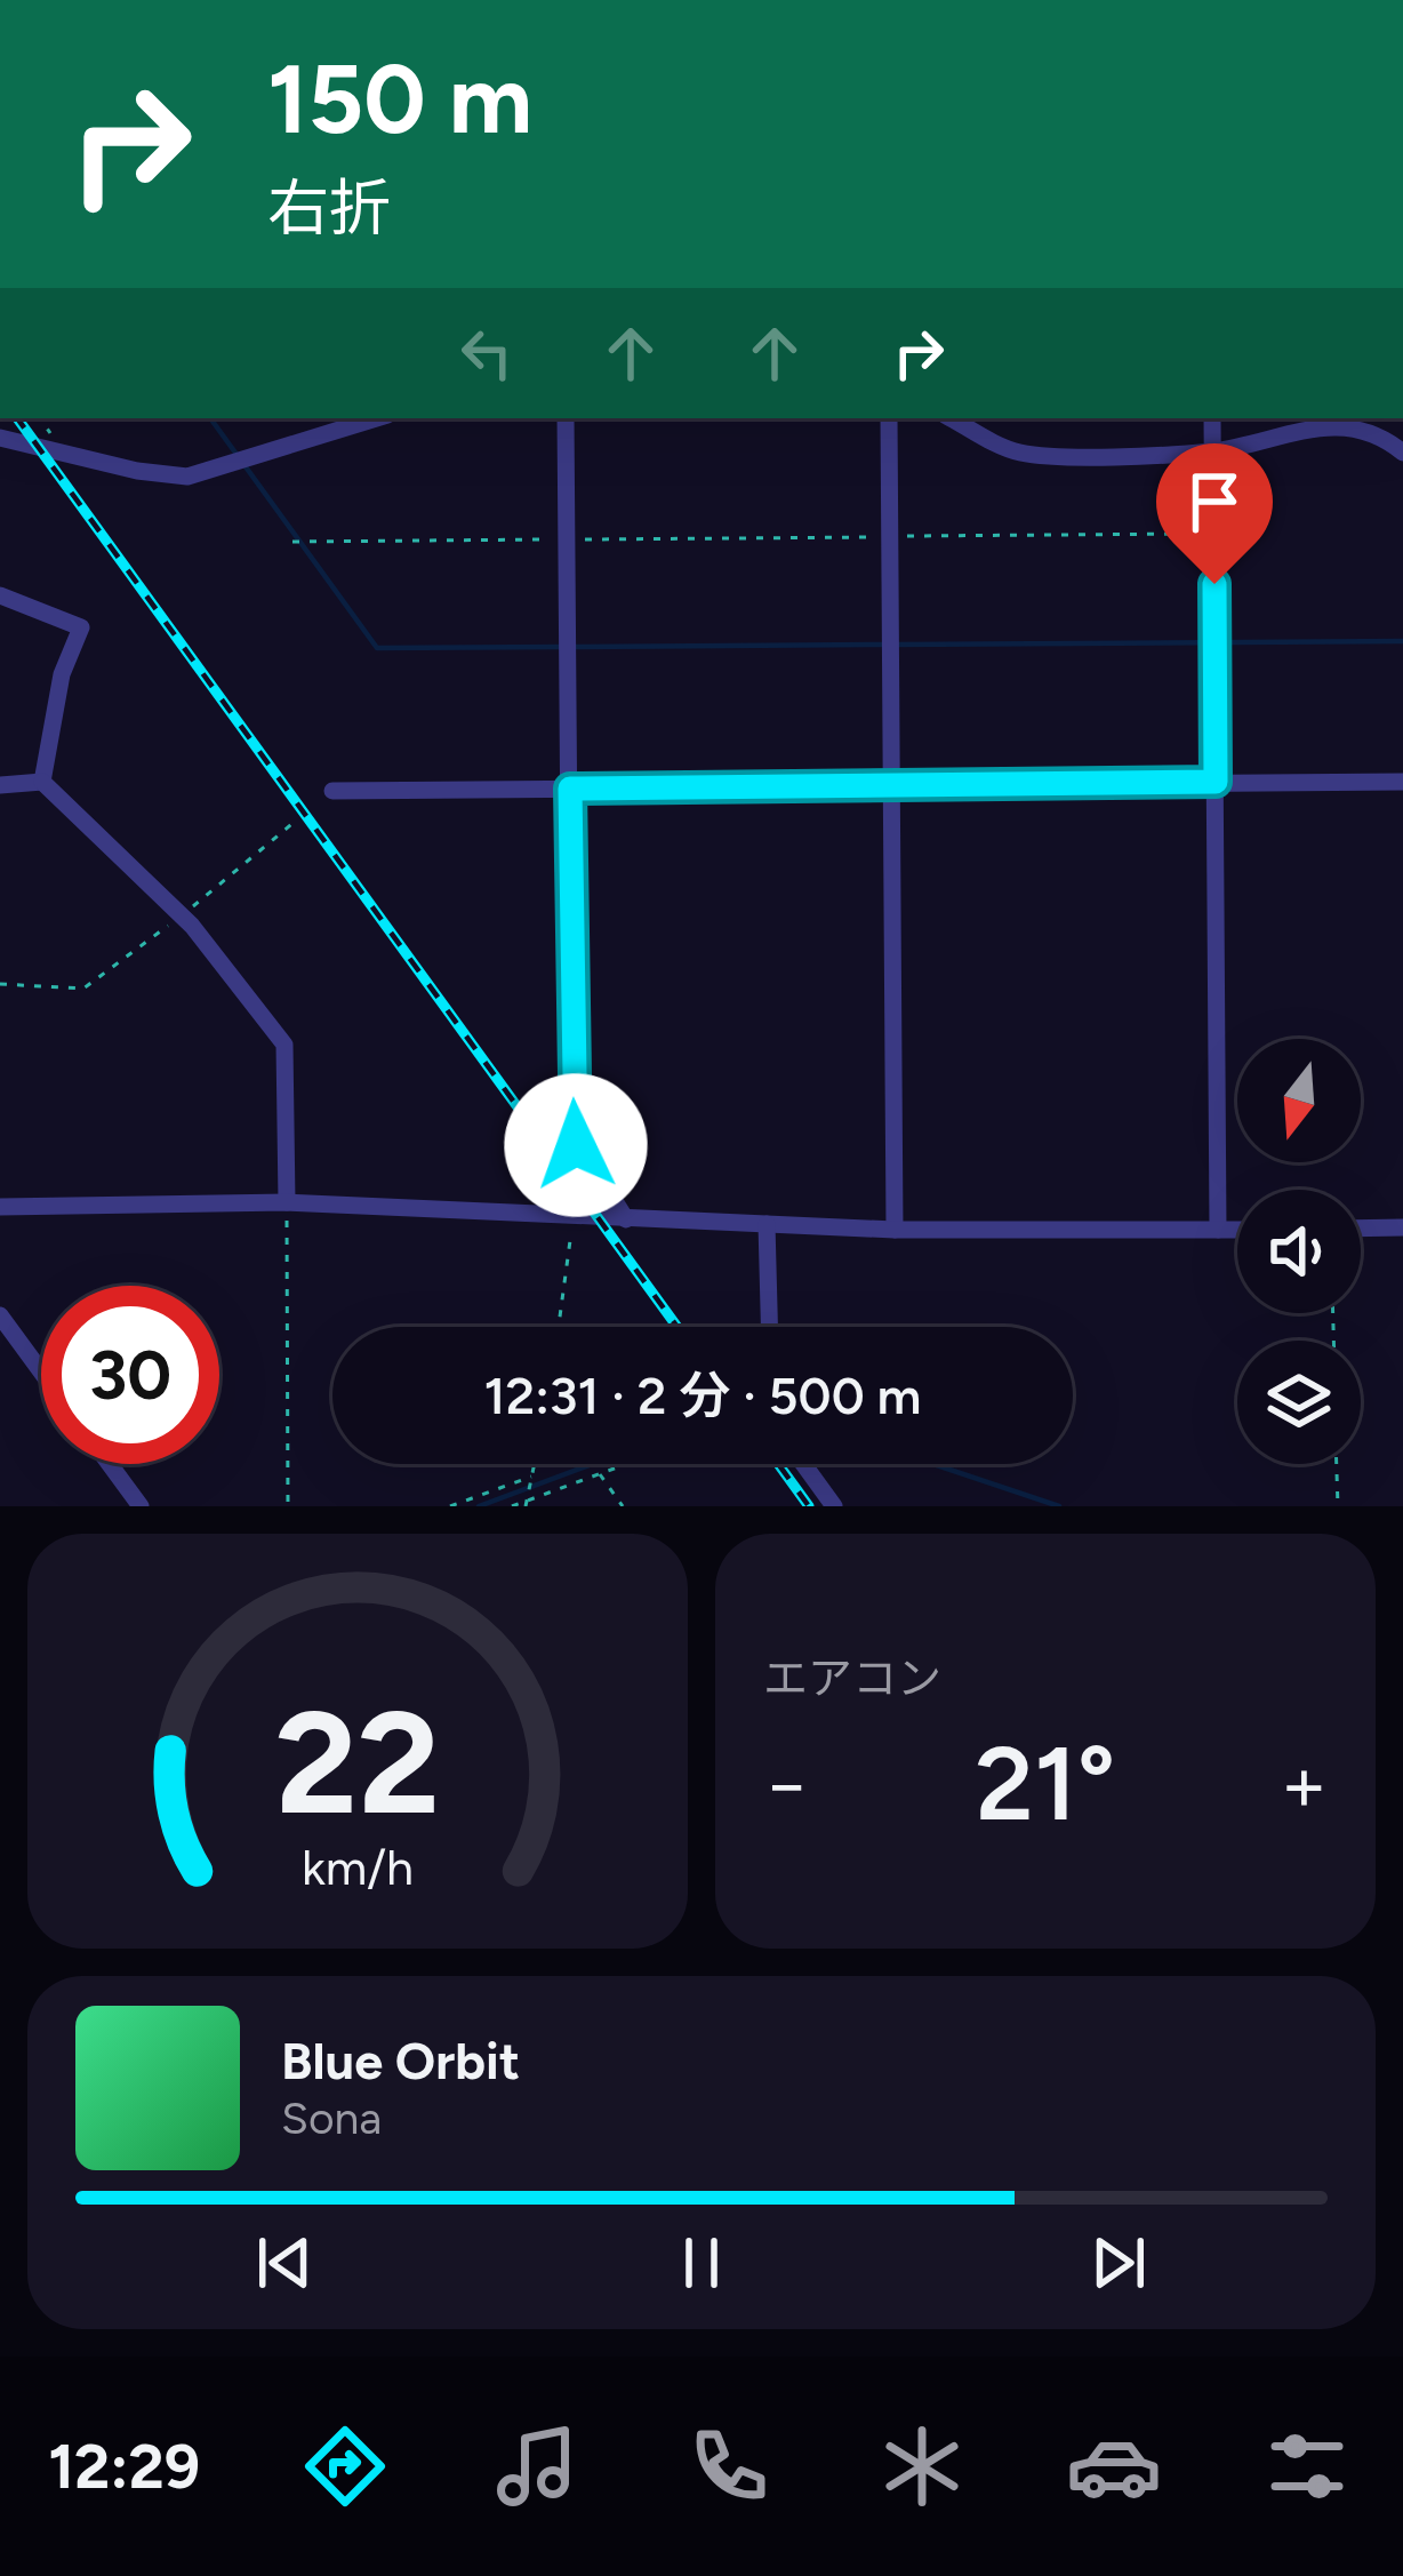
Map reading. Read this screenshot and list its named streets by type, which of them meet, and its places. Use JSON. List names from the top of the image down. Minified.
{"north":"bottom","page":{"turn":["150 m","右折"],"limit":"30","trip":"12:31 · 2 分 · 500 m","tile":"エアコン","heat":["−","21°","+"],"song":["Blue Orbit","Sona"],"tabs":"12:29","gauge":["22","km/h"]}}
